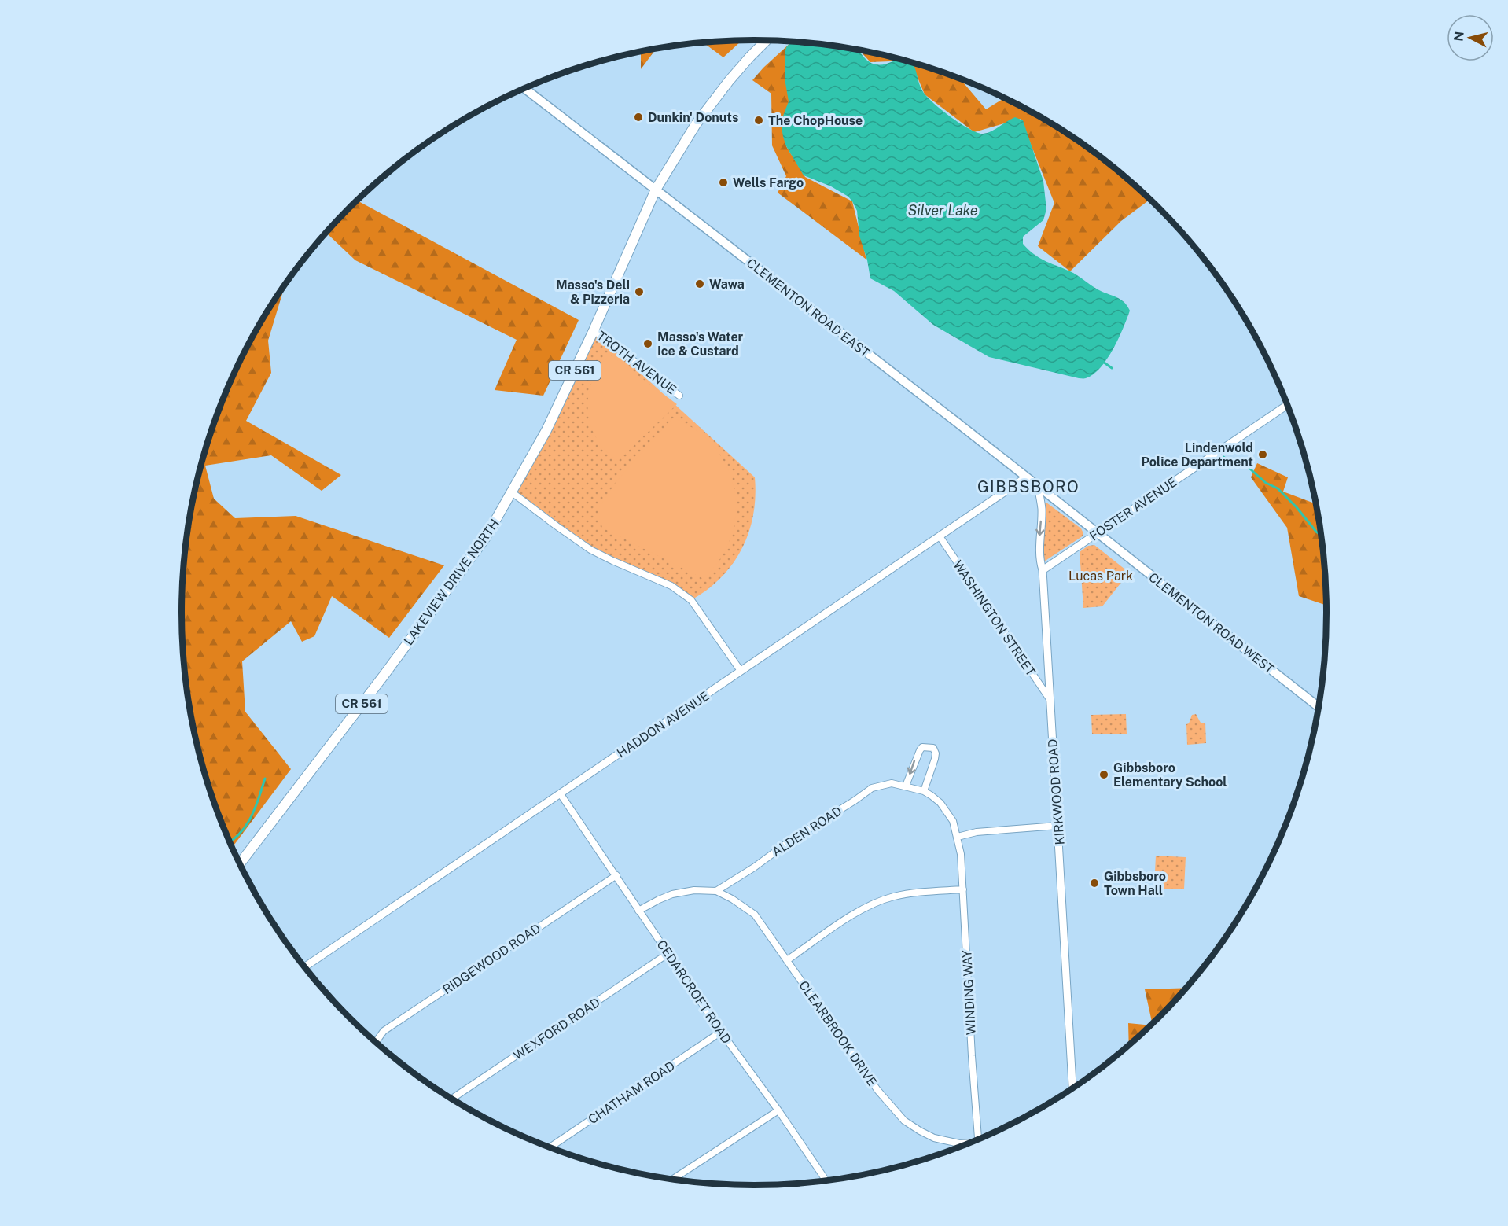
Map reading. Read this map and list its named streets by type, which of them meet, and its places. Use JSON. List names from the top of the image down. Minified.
{"streets":{"main road":["CLEMENTON ROAD EAST","CR 561","LAKEVIEW DRIVE NORTH","CLEMENTON ROAD WEST"],"street":["TROTH AVENUE","FOSTER AVENUE","WASHINGTON STREET","HADDON AVENUE","KIRKWOOD ROAD","ALDEN ROAD","RIDGEWOOD ROAD","CEDARCROFT ROAD","WINDING WAY","WEXFORD ROAD","CLEARBROOK DRIVE","CHATHAM ROAD"]},"crossings":[["CLEMENTON ROAD EAST","CR 561"],["CLEMENTON ROAD EAST","FOSTER AVENUE"],["CLEMENTON ROAD EAST","LAKEVIEW DRIVE NORTH"],["CLEMENTON ROAD EAST","CLEMENTON ROAD WEST"],["CLEMENTON ROAD EAST","HADDON AVENUE"],["CLEMENTON ROAD EAST","KIRKWOOD ROAD"],["TROTH AVENUE","LAKEVIEW DRIVE NORTH"],["CR 561","LAKEVIEW DRIVE NORTH"],["FOSTER AVENUE","CLEMENTON ROAD WEST"],["FOSTER AVENUE","KIRKWOOD ROAD"],["WASHINGTON STREET","HADDON AVENUE"],["WASHINGTON STREET","KIRKWOOD ROAD"],["HADDON AVENUE","CEDARCROFT ROAD"],["ALDEN ROAD","WINDING WAY"],["ALDEN ROAD","CLEARBROOK DRIVE"],["RIDGEWOOD ROAD","CEDARCROFT ROAD"],["CEDARCROFT ROAD","WEXFORD ROAD"],["CEDARCROFT ROAD","CHATHAM ROAD"]],"districts":["GIBBSBORO"],"water":["Silver Lake"],"parks":["Lucas Park"],"places":["Dunkin' Donuts","The ChopHouse","Wells Fargo","Wawa","Masso's Deli & Pizzeria","Masso's Water Ice & Custard","Lindenwold Police Department","Gibbsboro Elementary School","Gibbsboro Town Hall"],"north":"left"}
